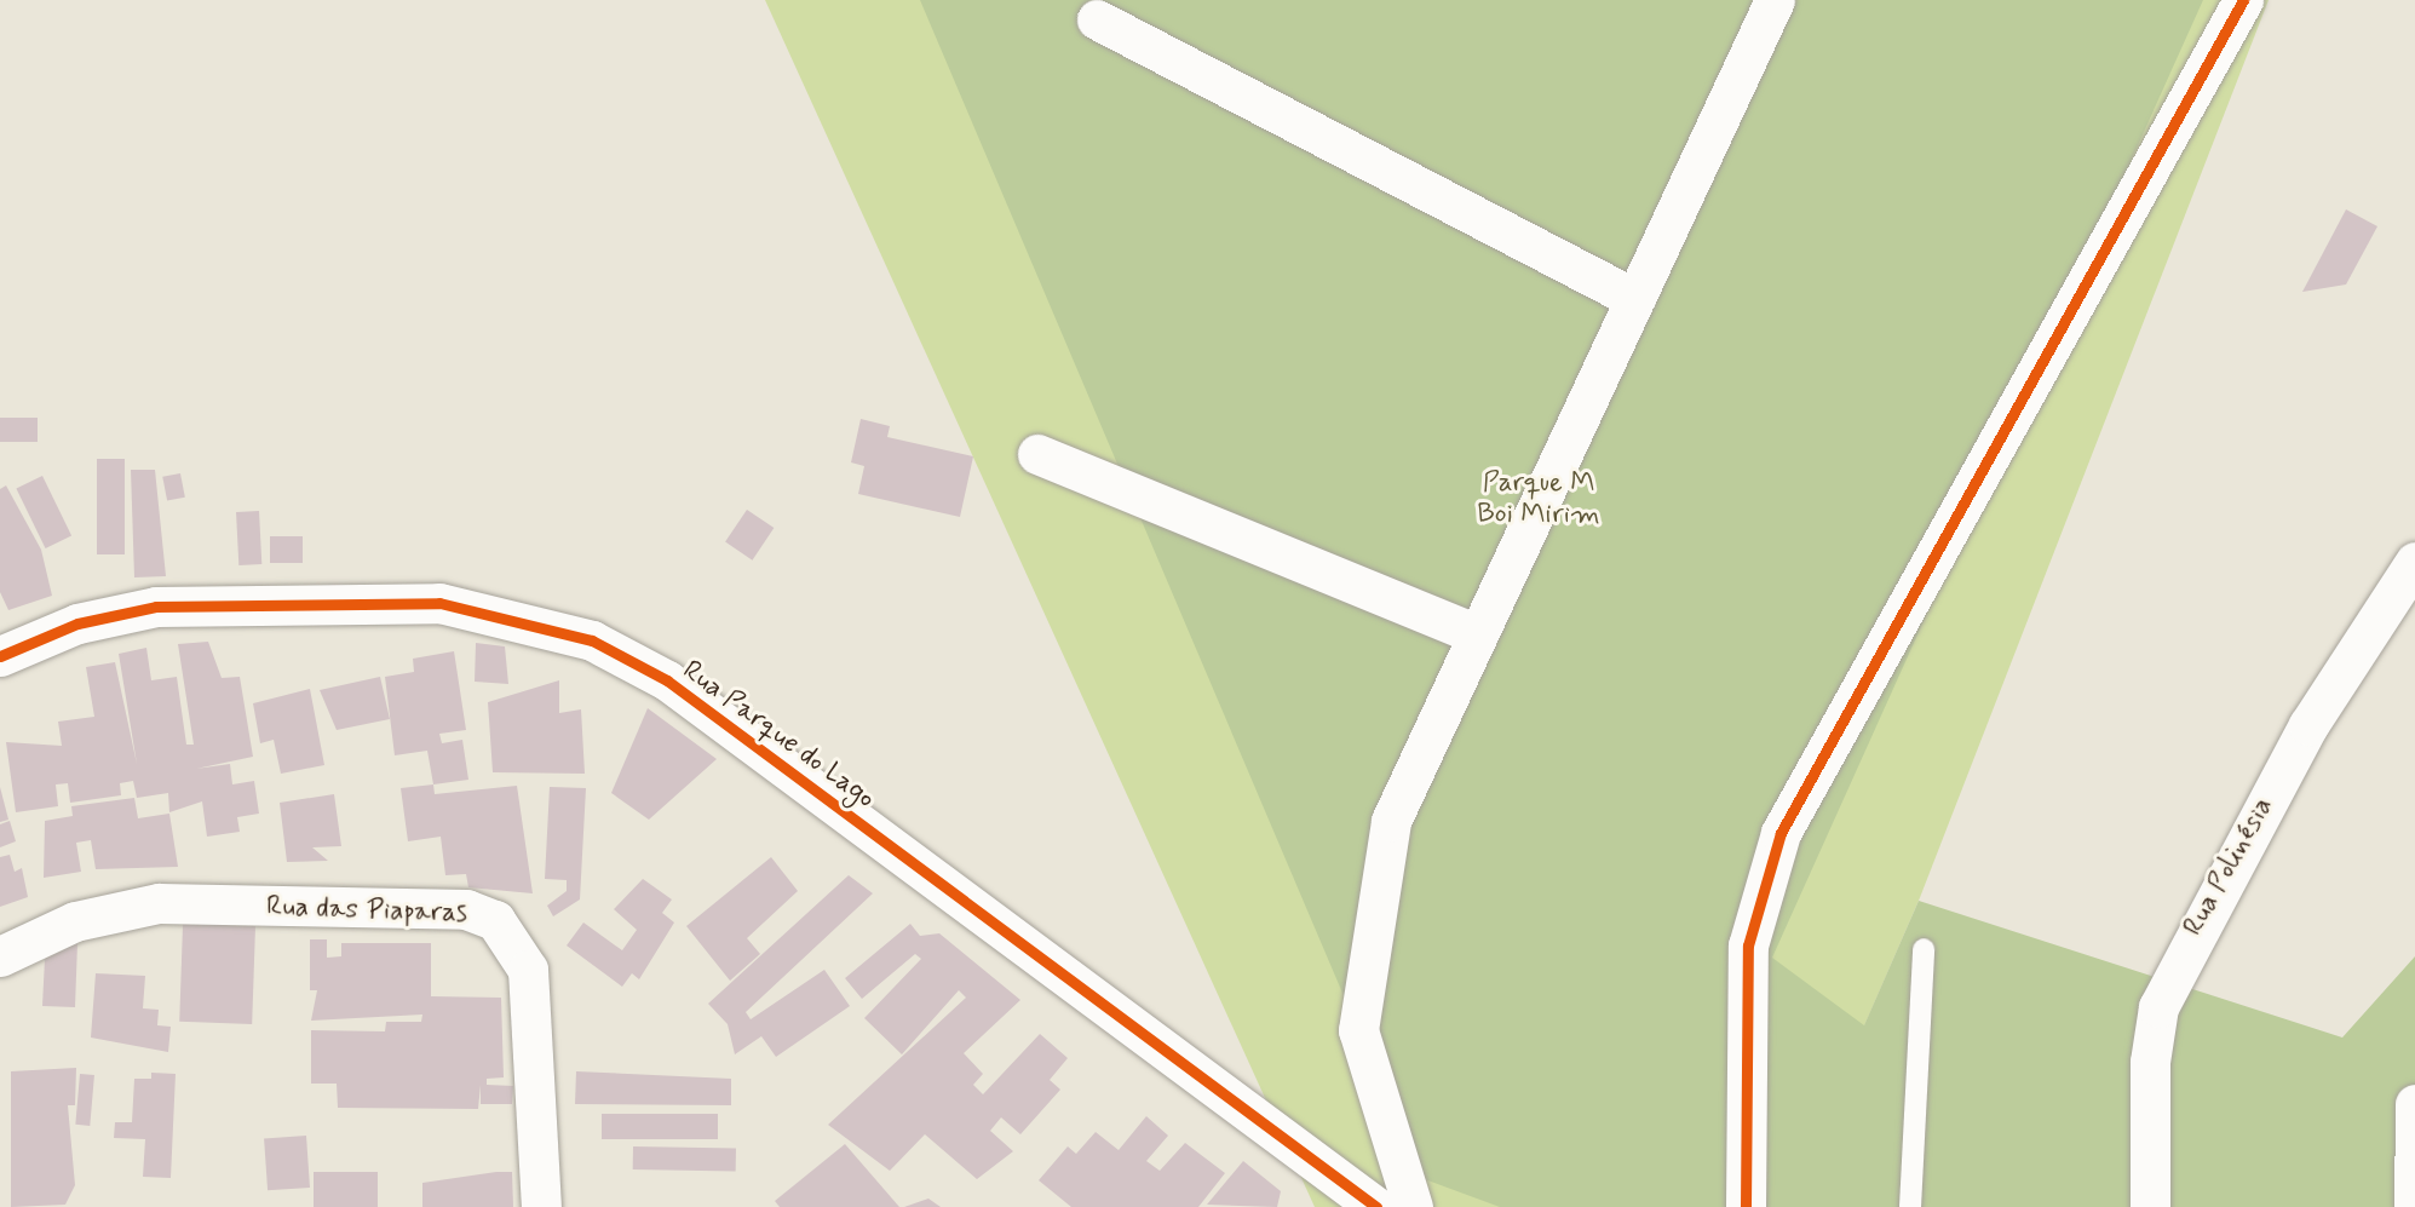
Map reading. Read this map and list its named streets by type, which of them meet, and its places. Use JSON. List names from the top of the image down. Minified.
{"streets":{"street":["Rua Parque do Lago","Rua Polinésia","Rua das Piaparas"]},"parks":["Parque M Boi Mirim"]}
